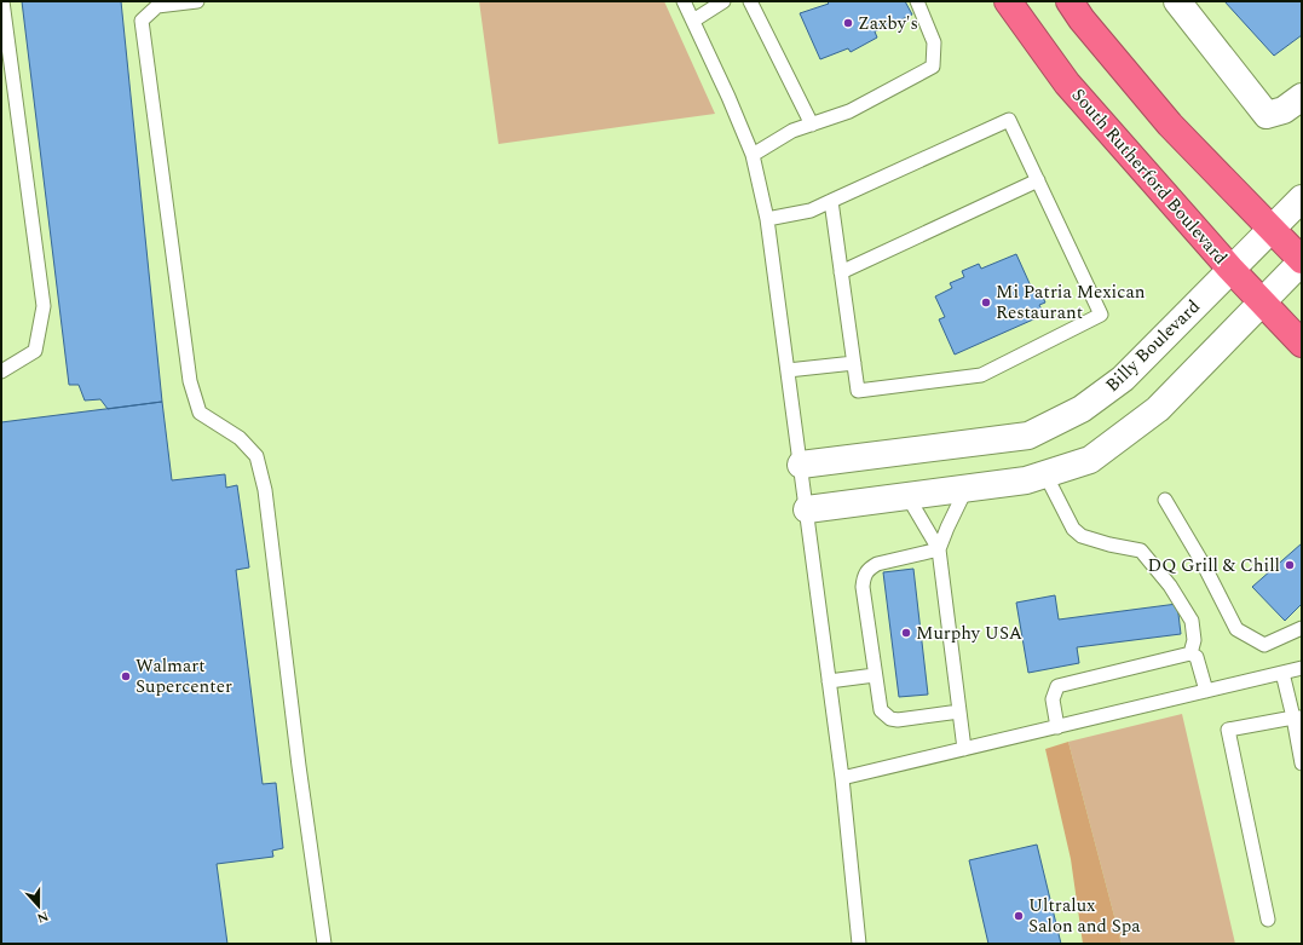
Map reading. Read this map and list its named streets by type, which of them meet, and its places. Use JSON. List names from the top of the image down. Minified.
{"streets":{"highway":["South Rutherford Boulevard"],"street":["Billy Boulevard"]},"crossings":[["South Rutherford Boulevard","Billy Boulevard"]],"places":["Zaxby's","Mi Patria Mexican Restaurant","DQ Grill & Chill","Murphy USA","Walmart Supercenter","Ultralux Salon and Spa"],"north":"bottom"}
